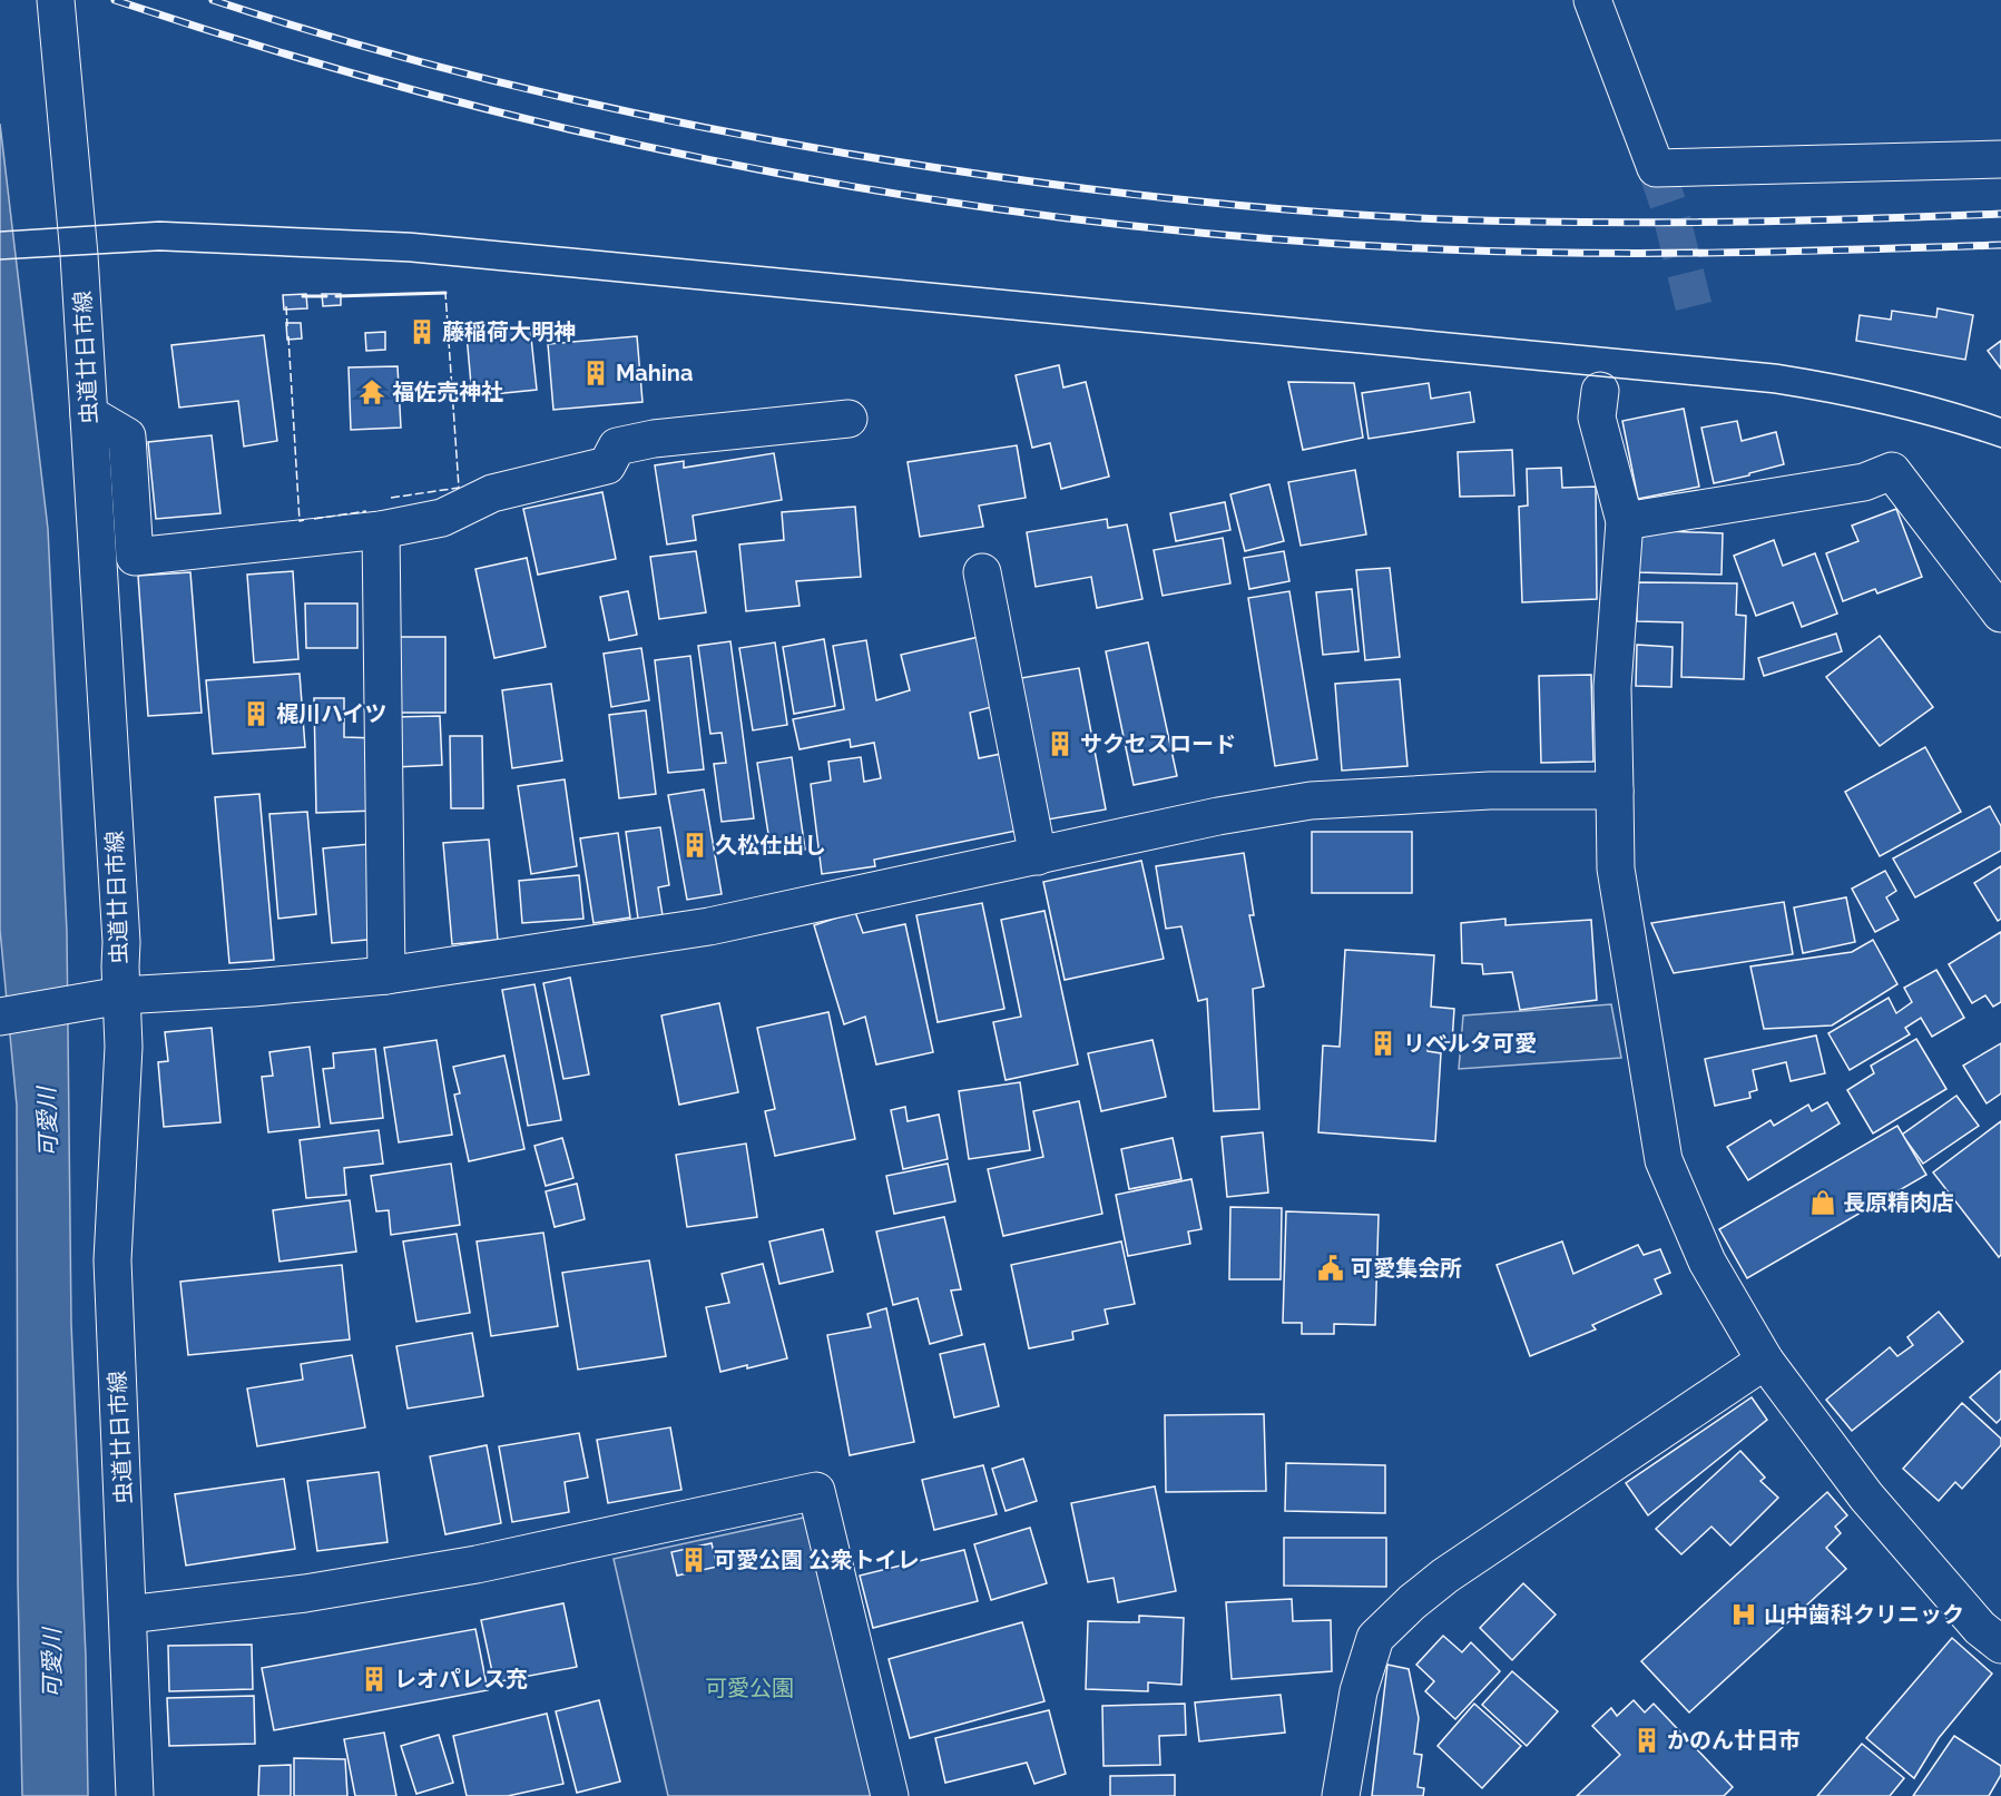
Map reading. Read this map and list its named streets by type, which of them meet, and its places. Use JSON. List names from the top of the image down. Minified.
{"streets":{"street":["虫道廿日市線"]},"water":["可愛川"],"parks":["可愛公園"],"places":{"building":["藤稲荷大明神","Mahina","梶川ハイツ","サクセスロード","久松仕出し","リベルタ可愛","可愛公園 公衆トイレ","レオパレス充","かのん廿日市"],"temple":["福佐売神社"],"shop":["長原精肉店"],"public building":["可愛集会所"],"hospital":["山中歯科クリニック"]}}
